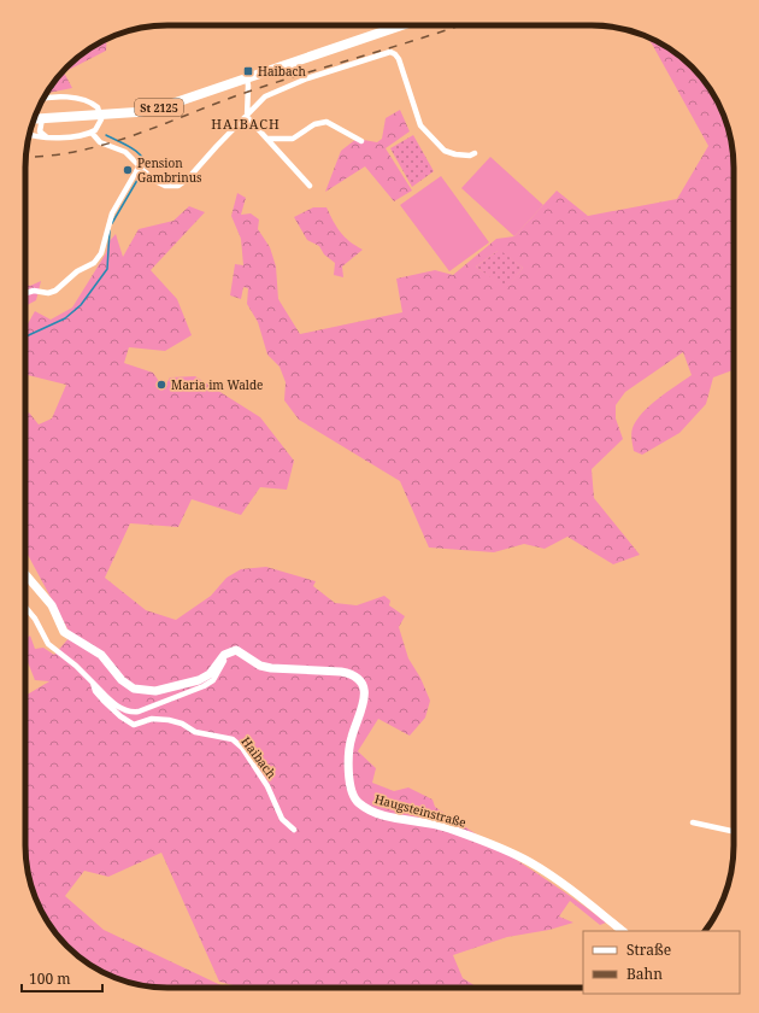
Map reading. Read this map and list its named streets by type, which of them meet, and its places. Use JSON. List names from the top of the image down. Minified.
{"streets":{"main road":["St 2125","Haugsteinstraße"],"street":["Haibach"]},"districts":["HAIBACH"],"places":{"transit":["Haibach"],"other":["Pension Gambrinus","Maria im Walde"]},"legend":["Straße","Bahn"],"scale_bar":"100 m"}
